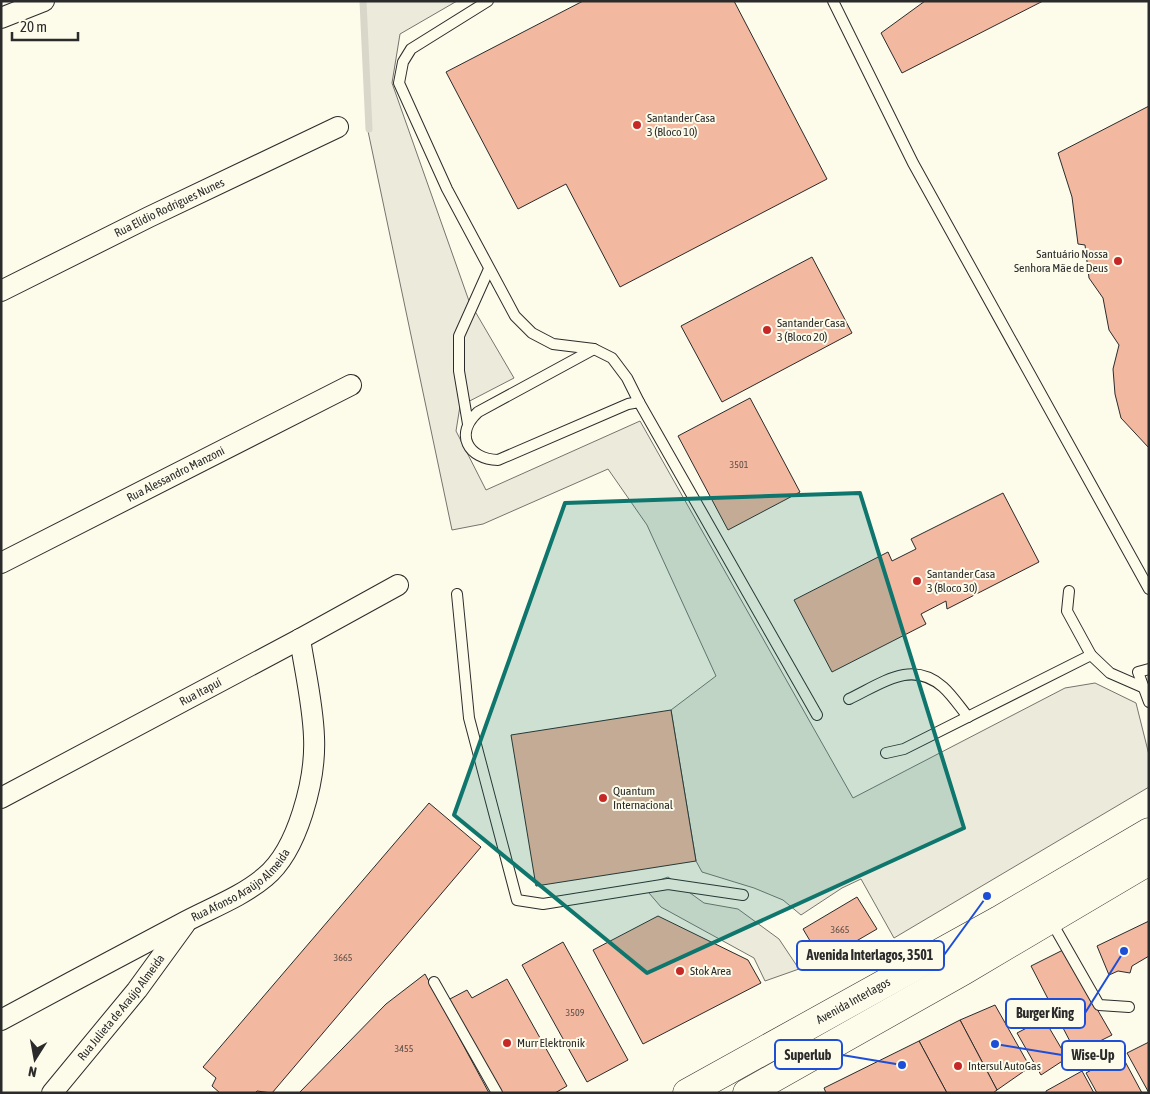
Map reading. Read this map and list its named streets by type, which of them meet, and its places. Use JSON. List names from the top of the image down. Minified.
{"streets":{"main road":["Avenida Interlagos"],"street":["Rua Elídio Rodrigues Nunes","Rua Alessandro Manzoni","Rua Itapuí","Rua Afonso Araújo Almeida","Rua Julieta de Araújo Almeida"]},"crossings":[["Rua Itapuí","Rua Afonso Araújo Almeida"],["Rua Afonso Araújo Almeida","Rua Julieta de Araújo Almeida"]],"places":["Santander Casa 3 (Bloco 10)","Santuário Nossa Senhora Mãe de Deus","Santander Casa 3 (Bloco 20)","Santander Casa 3 (Bloco 30)","Quantum Internacional","Avenida Interlagos, 3501","Burger King","Stok Area","Murr Elektronik","Wise-Up","Superlub","Intersul AutoGas"],"house_numbers":["3501","3665","3665","3509","3455"],"scale_bar":"20 m","north":"bottom"}
